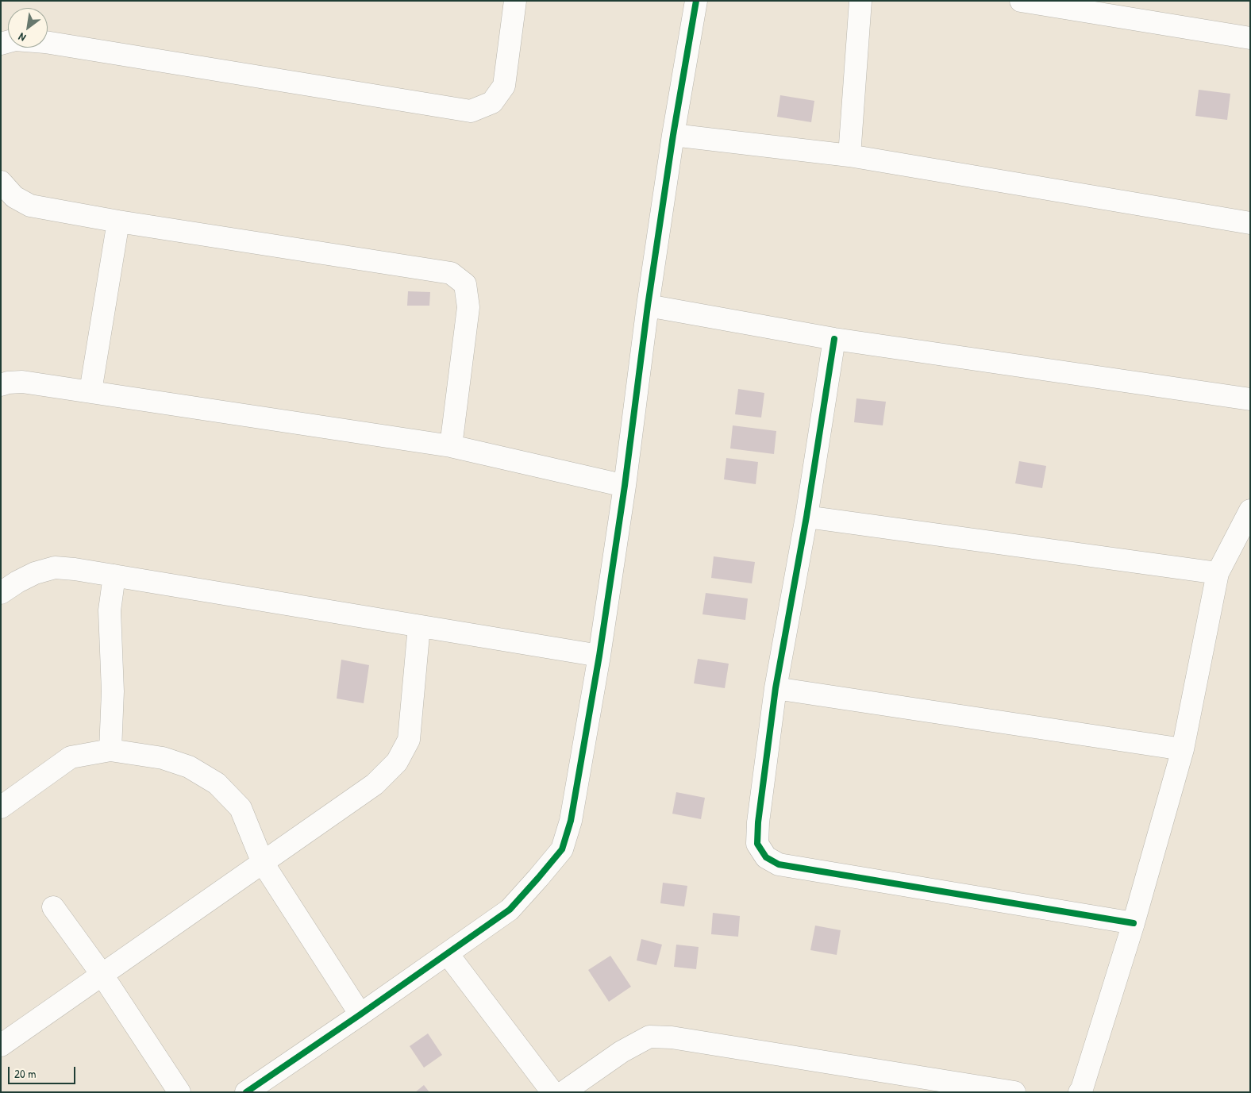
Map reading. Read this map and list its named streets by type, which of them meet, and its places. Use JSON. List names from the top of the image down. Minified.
{"scale_bar":"20 m","north":"bottom left"}
